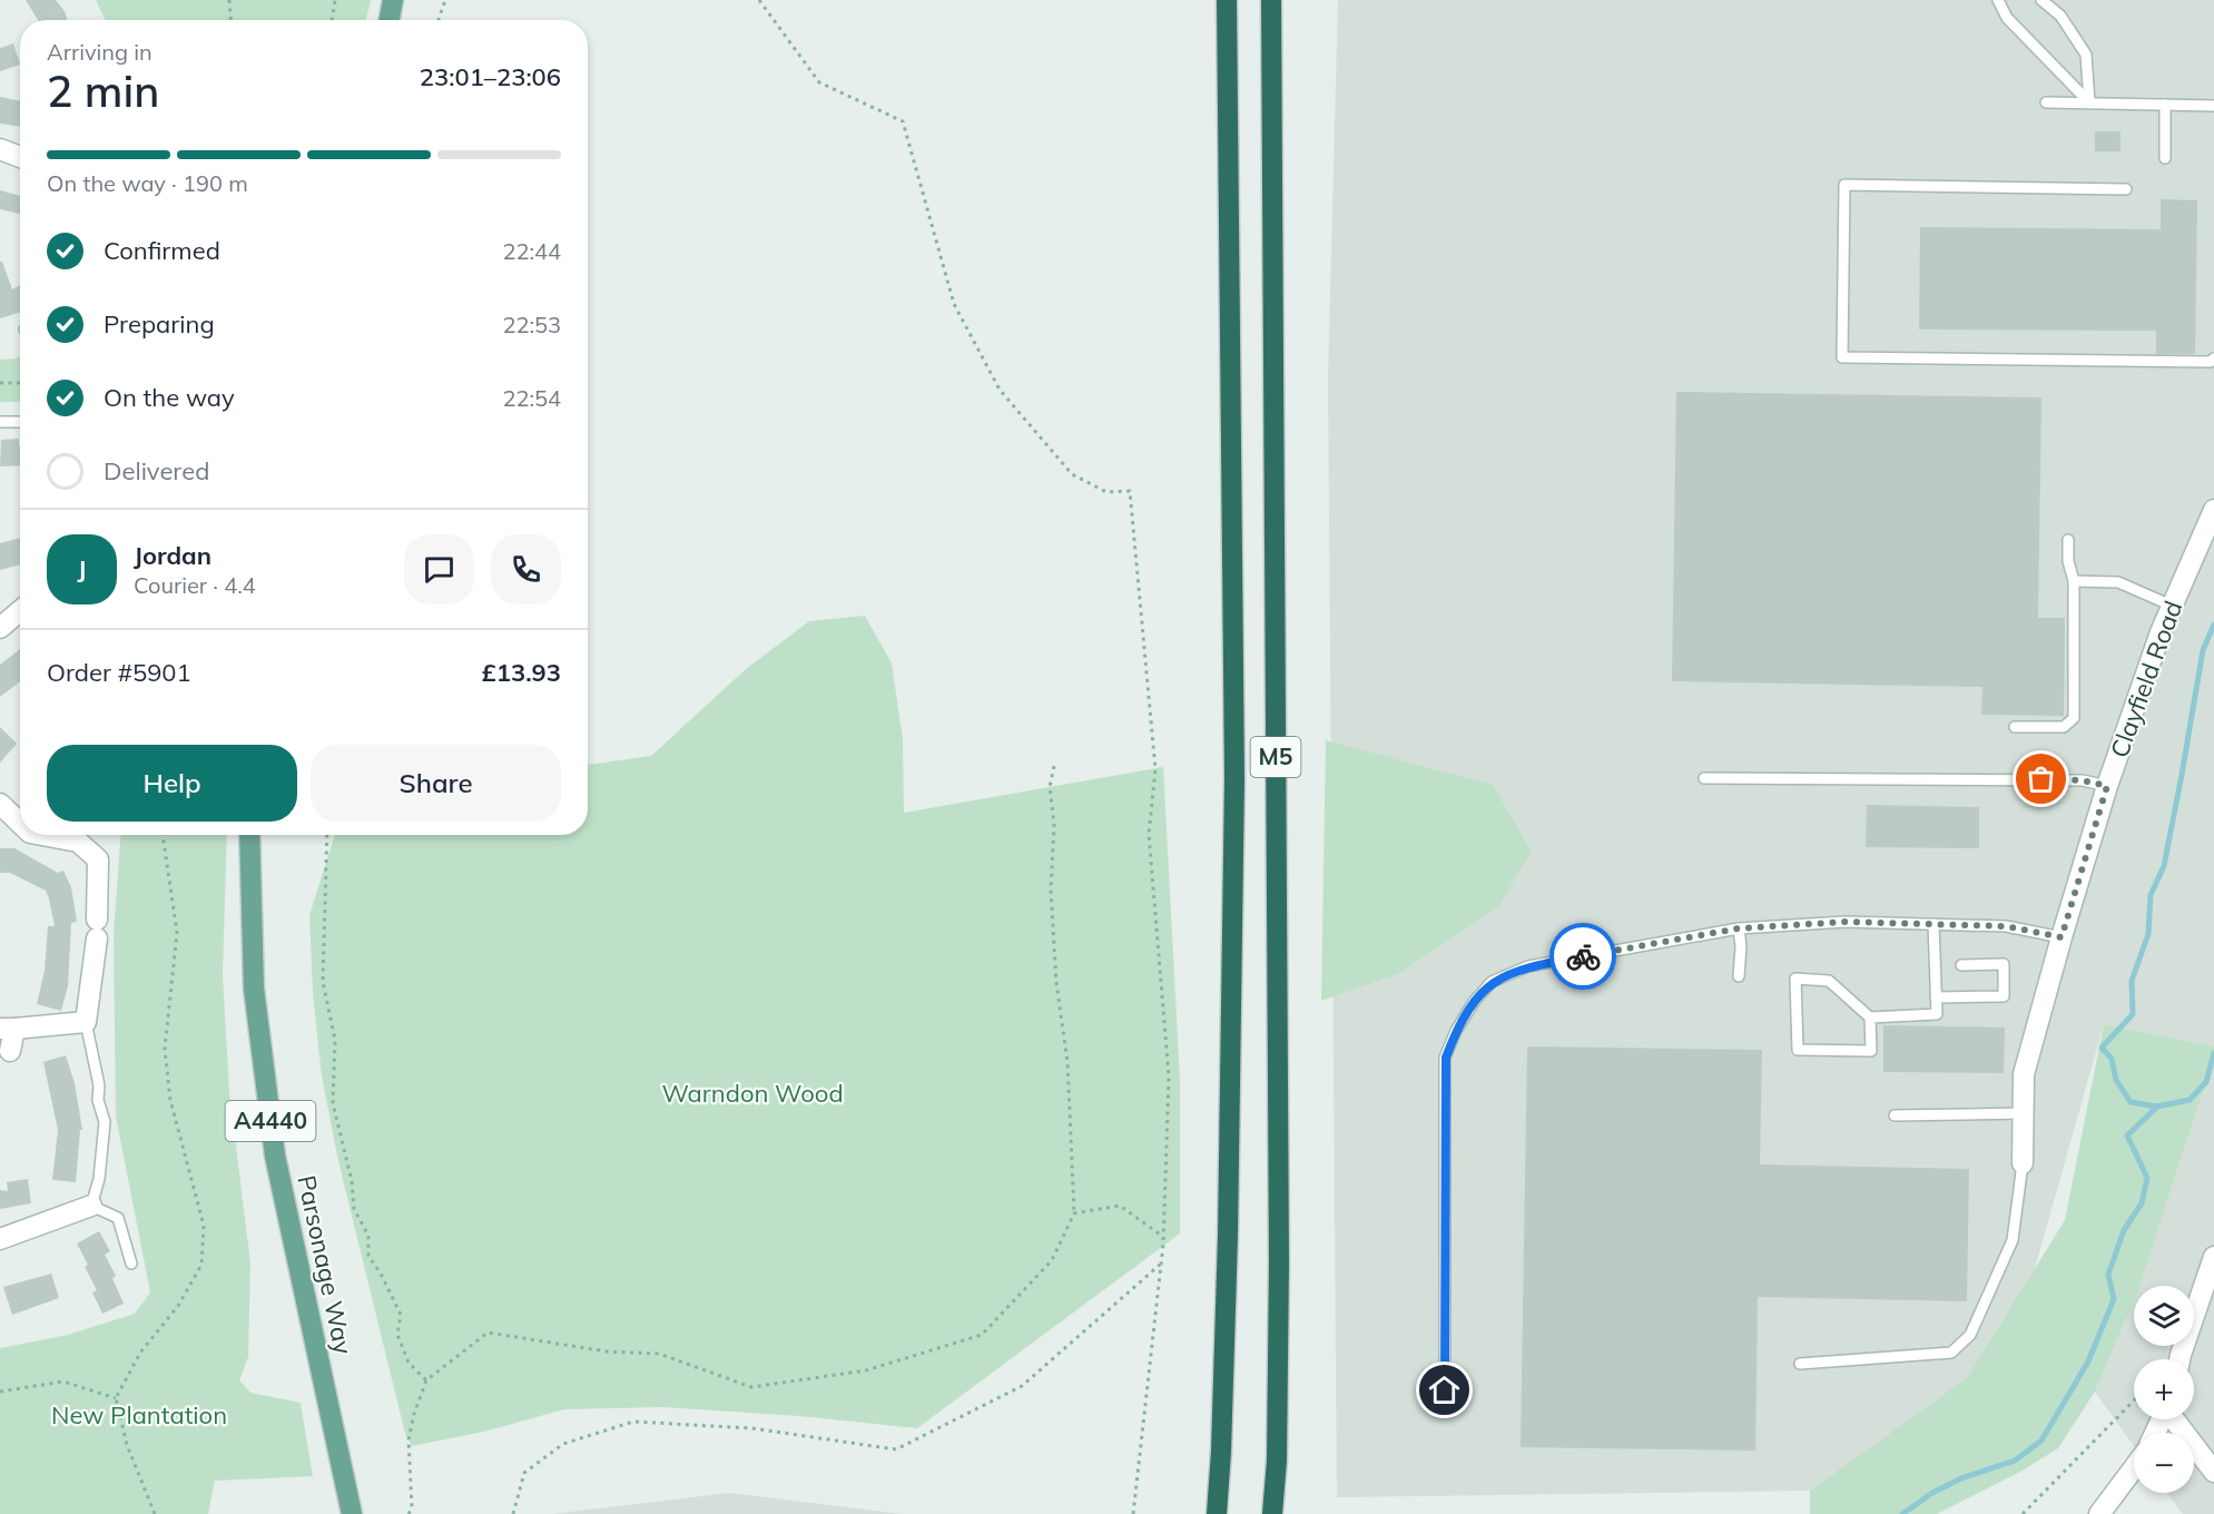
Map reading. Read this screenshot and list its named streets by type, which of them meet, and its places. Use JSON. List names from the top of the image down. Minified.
{"streets":{"highway":["M5"],"main road":["A4440","Parsonage Way"],"street":["Clayfield Road"]},"parks":["Warndon Wood","New Plantation"],"page":{"heading":["2 min","Arriving in","23:01–23:06"],"panel":["Jordan","Courier · 4.4","Order #5901","£13.93"],"bar":"On the way · 190 m","list":[["Confirmed","22:44"],["Preparing","22:53"],["On the way","22:54"],"Delivered"],"round":"J","buttons":["Help","Share"],"map_buttons":["+","−"]}}
